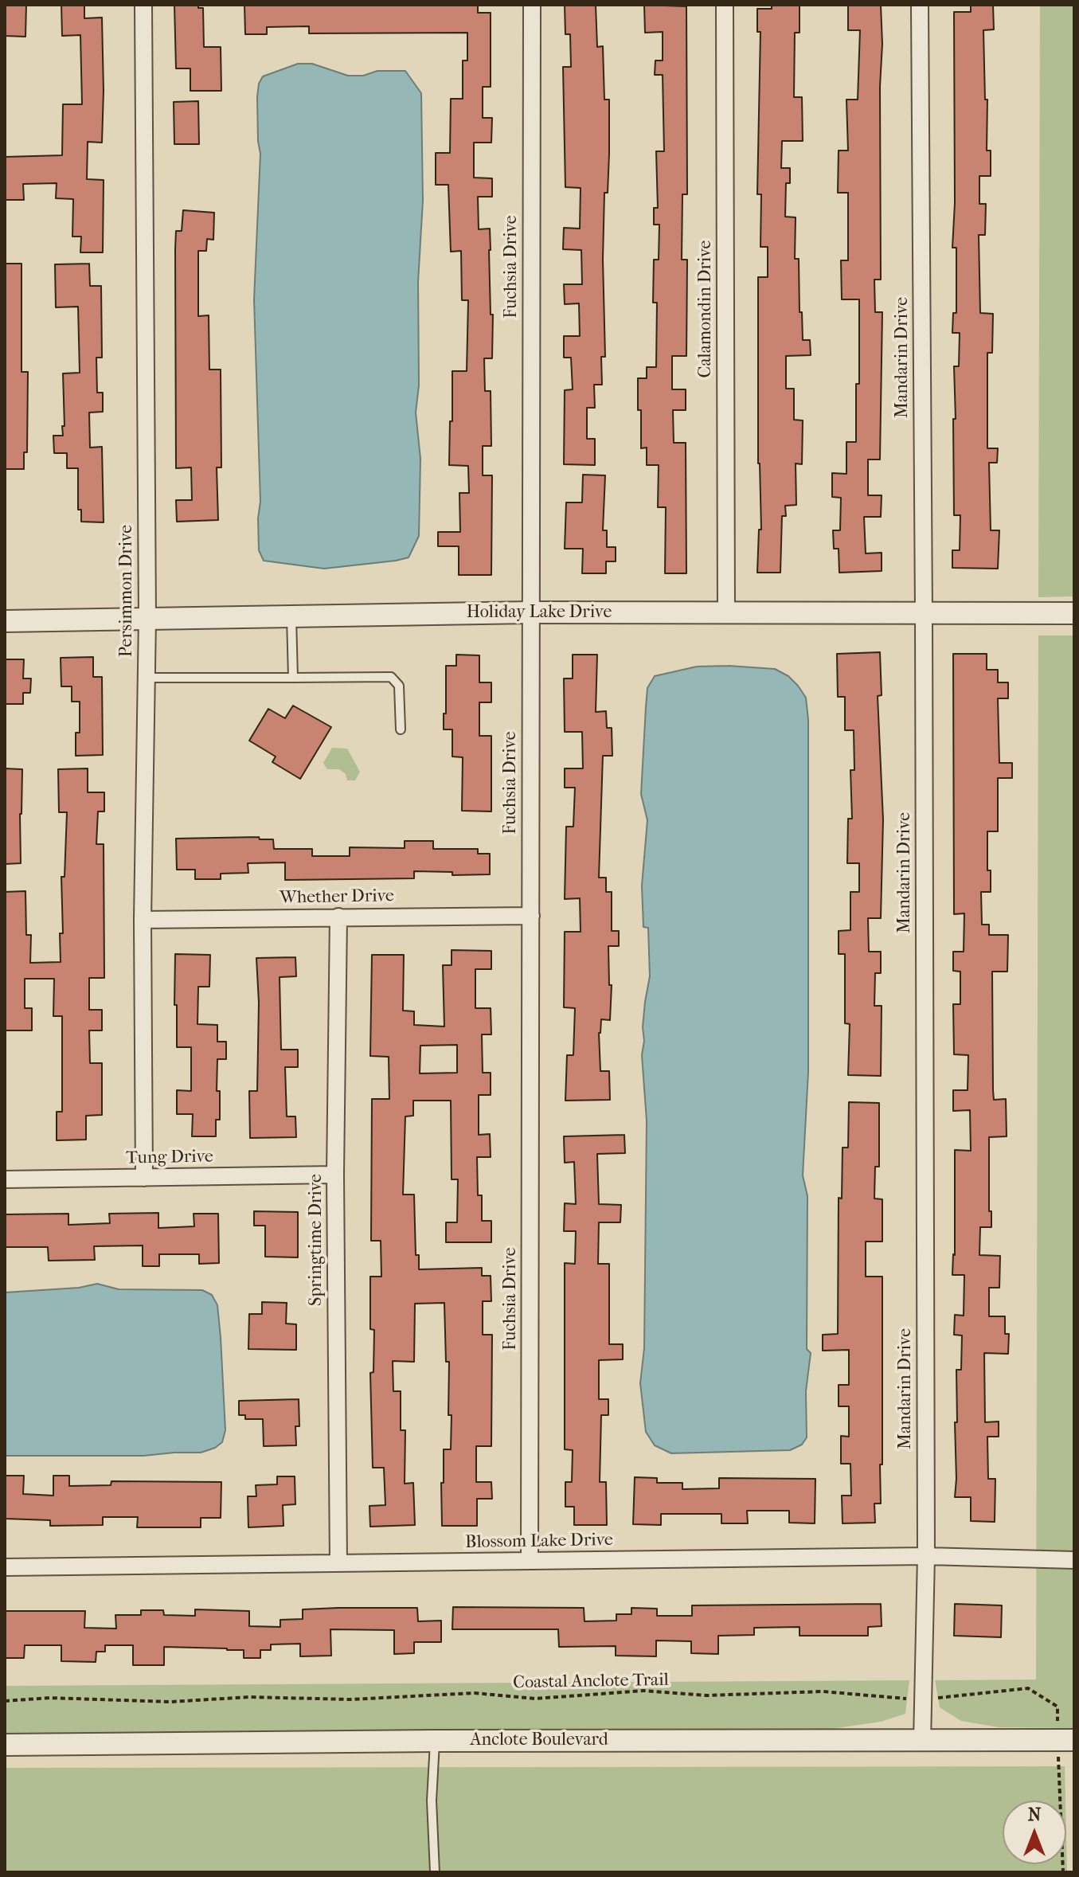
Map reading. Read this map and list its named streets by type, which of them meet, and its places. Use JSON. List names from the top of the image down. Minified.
{"streets":{"street":["Fuchsia Drive","Calamondin Drive","Mandarin Drive","Persimmon Drive","Holiday Lake Drive","Whether Drive","Tung Drive","Springtime Drive","Blossom Lake Drive","Anclote Boulevard"],"path":["Coastal Anclote Trail"]},"crossings":[["Fuchsia Drive","Holiday Lake Drive"],["Fuchsia Drive","Whether Drive"],["Fuchsia Drive","Blossom Lake Drive"],["Calamondin Drive","Holiday Lake Drive"],["Mandarin Drive","Holiday Lake Drive"],["Mandarin Drive","Blossom Lake Drive"],["Mandarin Drive","Coastal Anclote Trail"],["Mandarin Drive","Anclote Boulevard"],["Persimmon Drive","Holiday Lake Drive"],["Persimmon Drive","Whether Drive"],["Persimmon Drive","Tung Drive"],["Whether Drive","Springtime Drive"],["Tung Drive","Springtime Drive"],["Springtime Drive","Blossom Lake Drive"],["Coastal Anclote Trail","Anclote Boulevard"]],"north":"top"}
